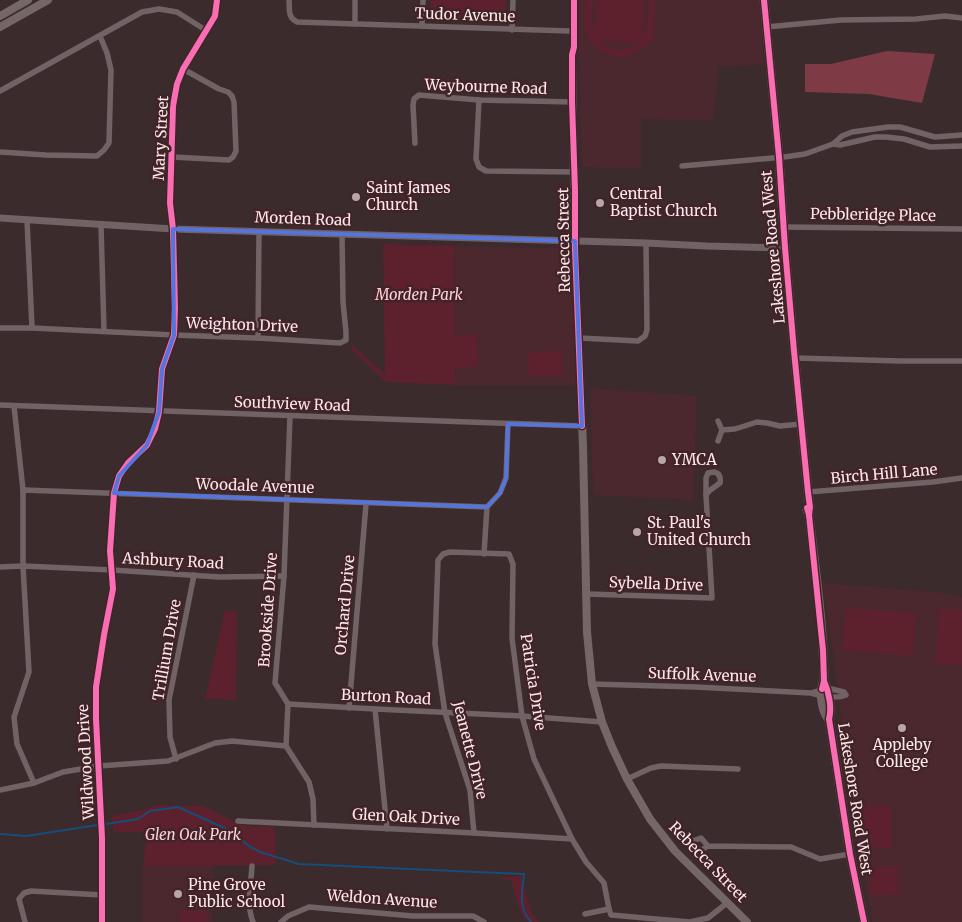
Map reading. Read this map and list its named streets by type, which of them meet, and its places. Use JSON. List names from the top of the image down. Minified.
{"streets":{"main road":["Rebecca Street","Lakeshore Road West"],"street":["Tudor Avenue","Weybourne Road","Mary Street","Pebbleridge Place","Morden Road","Weighton Drive","Southview Road","Birch Hill Lane","Woodale Avenue","Ashbury Road","Sybella Drive","Orchard Drive","Brookside Drive","Trillium Drive","Suffolk Avenue","Patricia Drive","Burton Road","Jeanette Drive","Wildwood Drive","Glen Oak Drive","Weldon Avenue"]},"crossings":[["Tudor Avenue","Rebecca Street"],["Weybourne Road","Rebecca Street"],["Mary Street","Morden Road"],["Mary Street","Wildwood Drive"],["Pebbleridge Place","Lakeshore Road West"],["Morden Road","Rebecca Street"],["Morden Road","Lakeshore Road West"],["Morden Road","Weighton Drive"],["Morden Road","Wildwood Drive"],["Rebecca Street","Southview Road"],["Rebecca Street","Sybella Drive"],["Rebecca Street","Suffolk Avenue"],["Rebecca Street","Burton Road"],["Lakeshore Road West","Birch Hill Lane"],["Lakeshore Road West","Suffolk Avenue"],["Weighton Drive","Wildwood Drive"],["Southview Road","Brookside Drive"],["Southview Road","Wildwood Drive"],["Woodale Avenue","Orchard Drive"],["Woodale Avenue","Brookside Drive"],["Woodale Avenue","Wildwood Drive"],["Ashbury Road","Brookside Drive"],["Ashbury Road","Trillium Drive"],["Ashbury Road","Wildwood Drive"],["Orchard Drive","Burton Road"],["Brookside Drive","Burton Road"],["Patricia Drive","Burton Road"],["Patricia Drive","Jeanette Drive"],["Patricia Drive","Glen Oak Drive"],["Burton Road","Jeanette Drive"],["Jeanette Drive","Glen Oak Drive"]],"parks":["Morden Park","Glen Oak Park"],"places":["Saint James Church","Central Baptist Church","YMCA","St. Paul's United Church","Appleby College","Pine Grove Public School"]}
